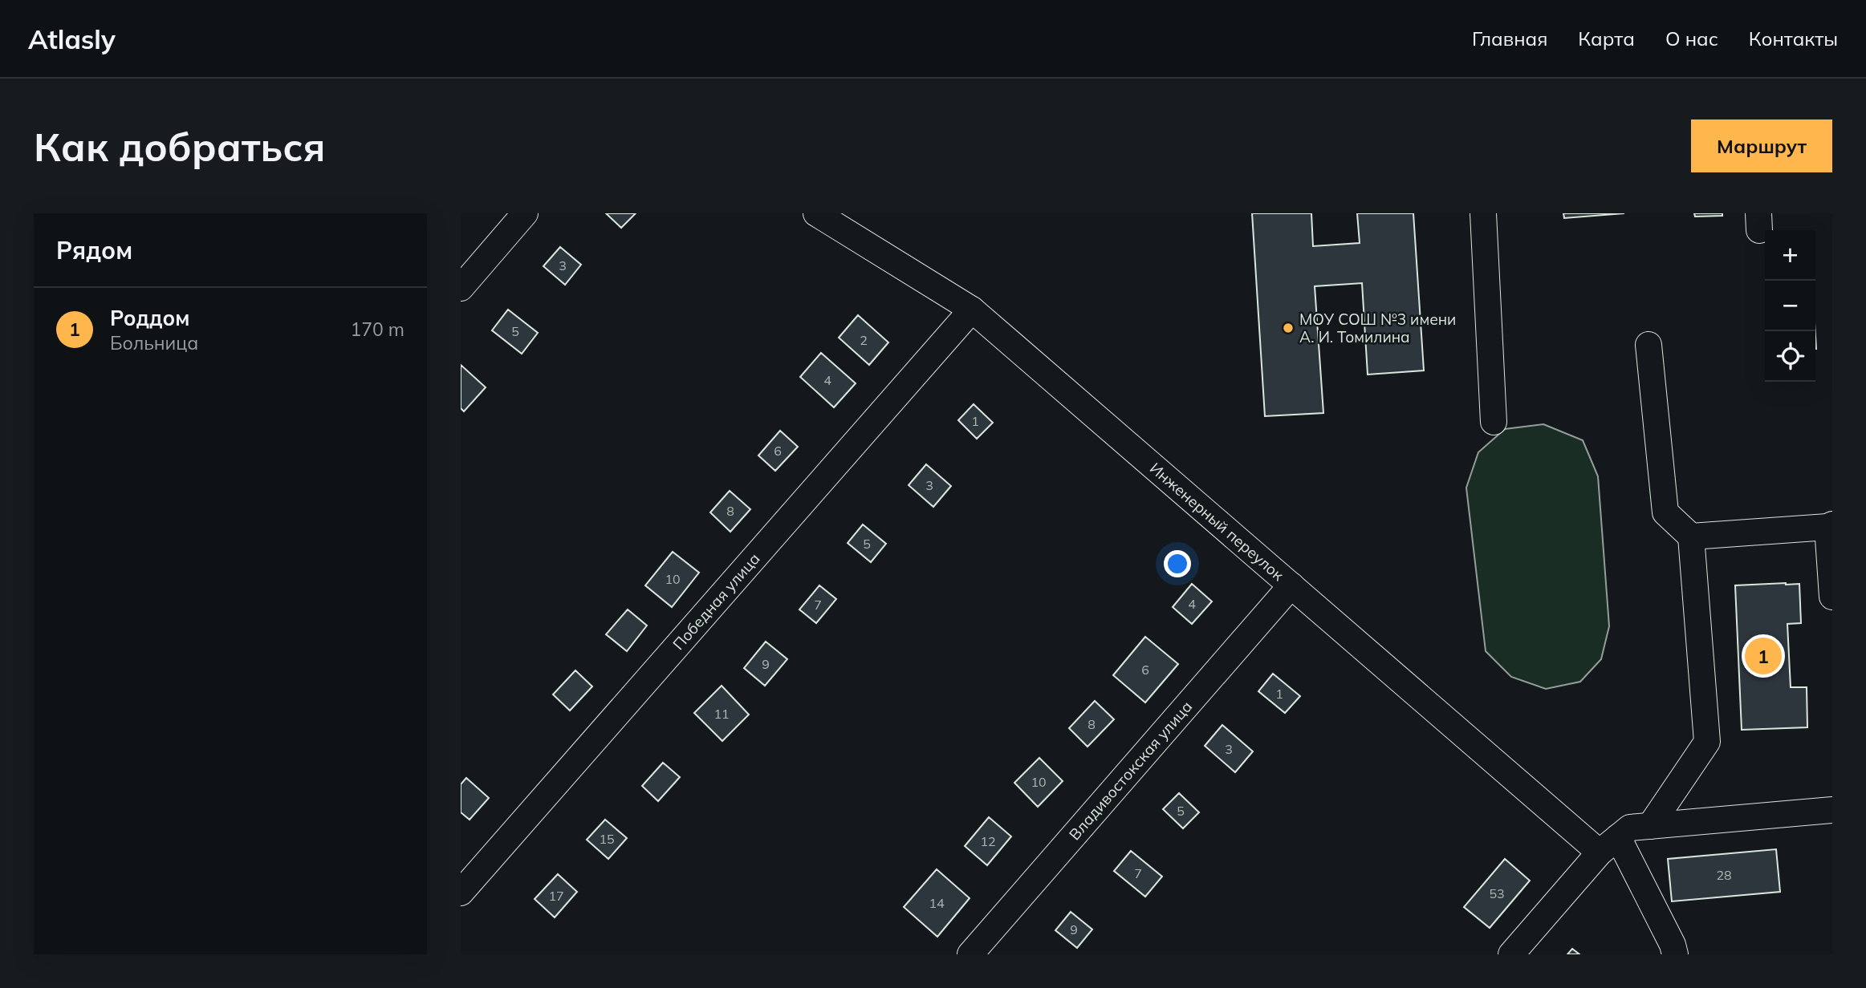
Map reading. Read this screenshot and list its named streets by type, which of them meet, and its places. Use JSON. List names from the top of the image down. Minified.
{"streets":{"street":["Инженерный переулок","Победная улица","Владивостокская улица"]},"crossings":[["Инженерный переулок","Победная улица"],["Инженерный переулок","Владивостокская улица"]],"places":["МОУ СОШ №3 имени А. И. Томилина"],"house_numbers":["3","5","2","4","1","6","3","8","5","10","4","7","9","6","1","11","8","3","10","5","15","12","7","28","53","17","14","9"],"page":{"header":"Atlasly","nav":["Главная","Карта","О нас","Контакты"],"buttons":"Маршрут","title":"Как добраться","heading":"Рядом","map_buttons":["+","−"],"list":[{"mark":"1","name":"Роддом","note":"Больница","value":"170 m"}],"pins":"1"}}
